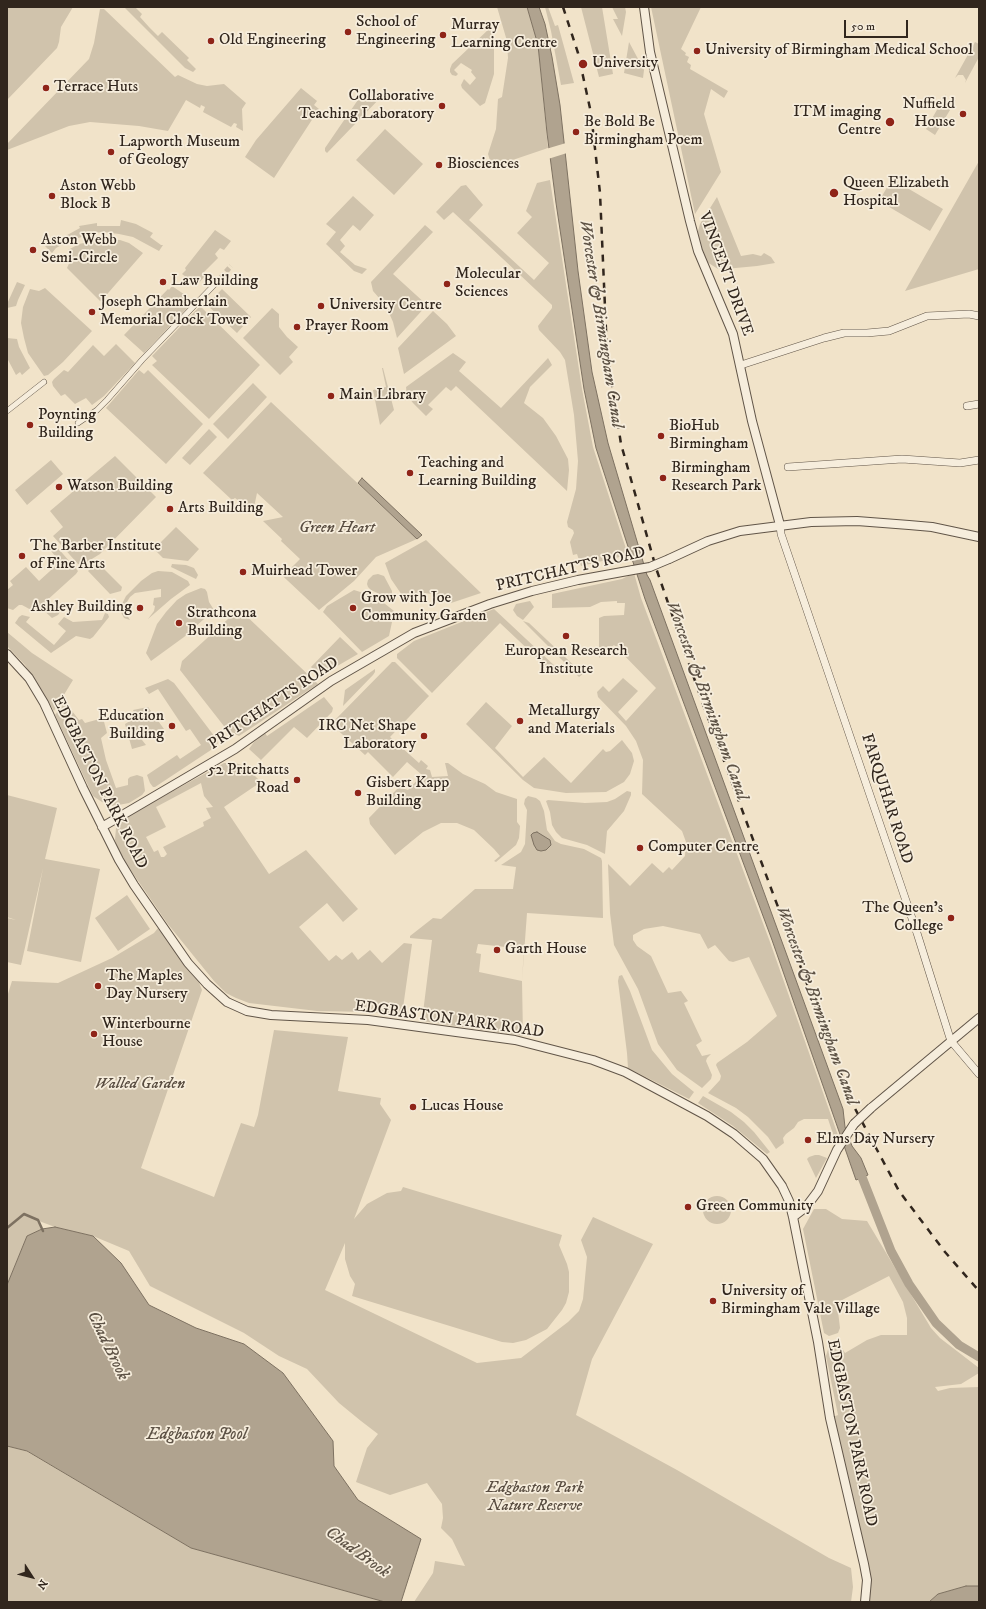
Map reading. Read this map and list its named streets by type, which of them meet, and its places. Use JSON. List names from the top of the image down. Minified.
{"streets":{"street":["VINCENT DRIVE","PRITCHATTS ROAD","EDGBASTON PARK ROAD","FARQUHAR ROAD"]},"crossings":[["VINCENT DRIVE","PRITCHATTS ROAD"],["VINCENT DRIVE","FARQUHAR ROAD"],["PRITCHATTS ROAD","EDGBASTON PARK ROAD"],["PRITCHATTS ROAD","FARQUHAR ROAD"]],"water":["Worcester & Birmingham Canal","Chad Brook","Edgbaston Pool"],"parks":["Green Heart","Walled Garden","Edgbaston Park Nature Reserve"],"places":["School of Engineering","Murray Learning Centre","Old Engineering","University of Birmingham Medical School","University","Terrace Huts","Collaborative Teaching Laboratory","Nuffield House","ITM imaging Centre","Be Bold Be Birmingham Poem","Lapworth Museum of Geology","Biosciences","Queen Elizabeth Hospital","Aston Webb Block B","Aston Webb Semi-Circle","Law Building","Molecular Sciences","University Centre","Joseph Chamberlain Memorial Clock Tower","Prayer Room","Main Library","Poynting Building","BioHub Birmingham","Teaching and Learning Building","Birmingham Research Park","Watson Building","Arts Building","The Barber Institute of Fine Arts","Muirhead Tower","Ashley Building","Grow with Joe Community Garden","Strathcona Building","European Research Institute","Metallurgy and Materials","Education Building","IRC Net Shape Laboratory","52 Pritchatts Road","Gisbert Kapp Building","Computer Centre","The Queen's College","Garth House","The Maples Day Nursery","Winterbourne House","Lucas House","Elms Day Nursery","Green Community","University of Birmingham Vale Village"],"scale_bar":"50 m","north":"bottom right"}
